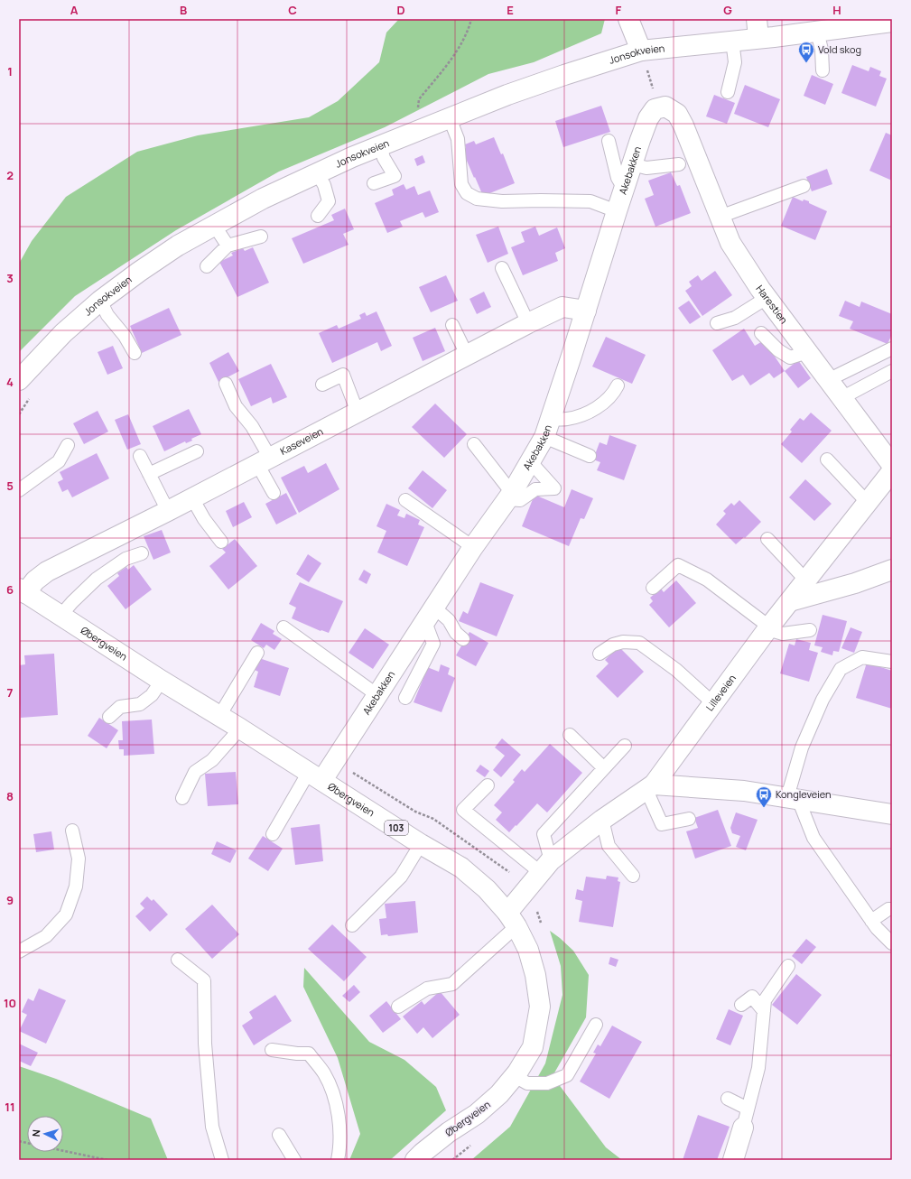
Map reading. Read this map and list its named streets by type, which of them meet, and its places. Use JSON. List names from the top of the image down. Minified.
{"streets":{"street":["Jonsokveien","Akebakken","Harestien","Kaseveien","Øbergveien","Lilleveien","103"]},"crossings":[["Akebakken","Harestien"],["Akebakken","Kaseveien"],["Akebakken","Øbergveien"],["Harestien","Lilleveien"],["Kaseveien","Øbergveien"]],"places":{"bus stop":["Vold skog","Kongleveien"]},"north":"left","grid":{"columns":["A","B","C","D","E","F","G","H"],"rows":["1","2","3","4","5","6","7","8","9","10","11"]}}
